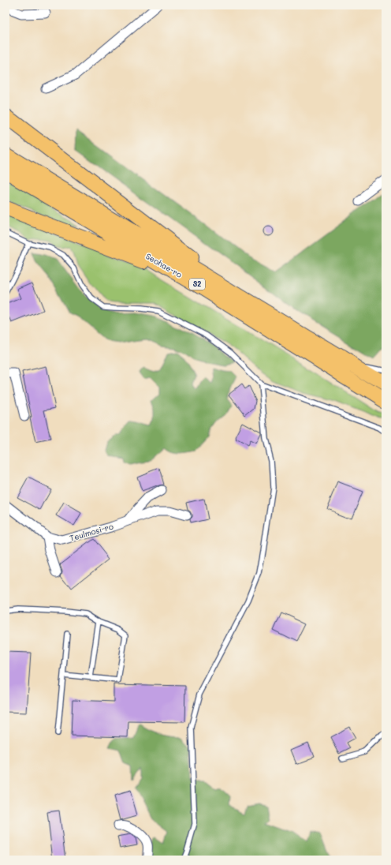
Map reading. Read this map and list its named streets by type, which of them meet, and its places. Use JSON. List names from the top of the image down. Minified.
{"streets":{"highway":["Seohae-ro","32"],"street":["Teulmosi-ro"]}}
